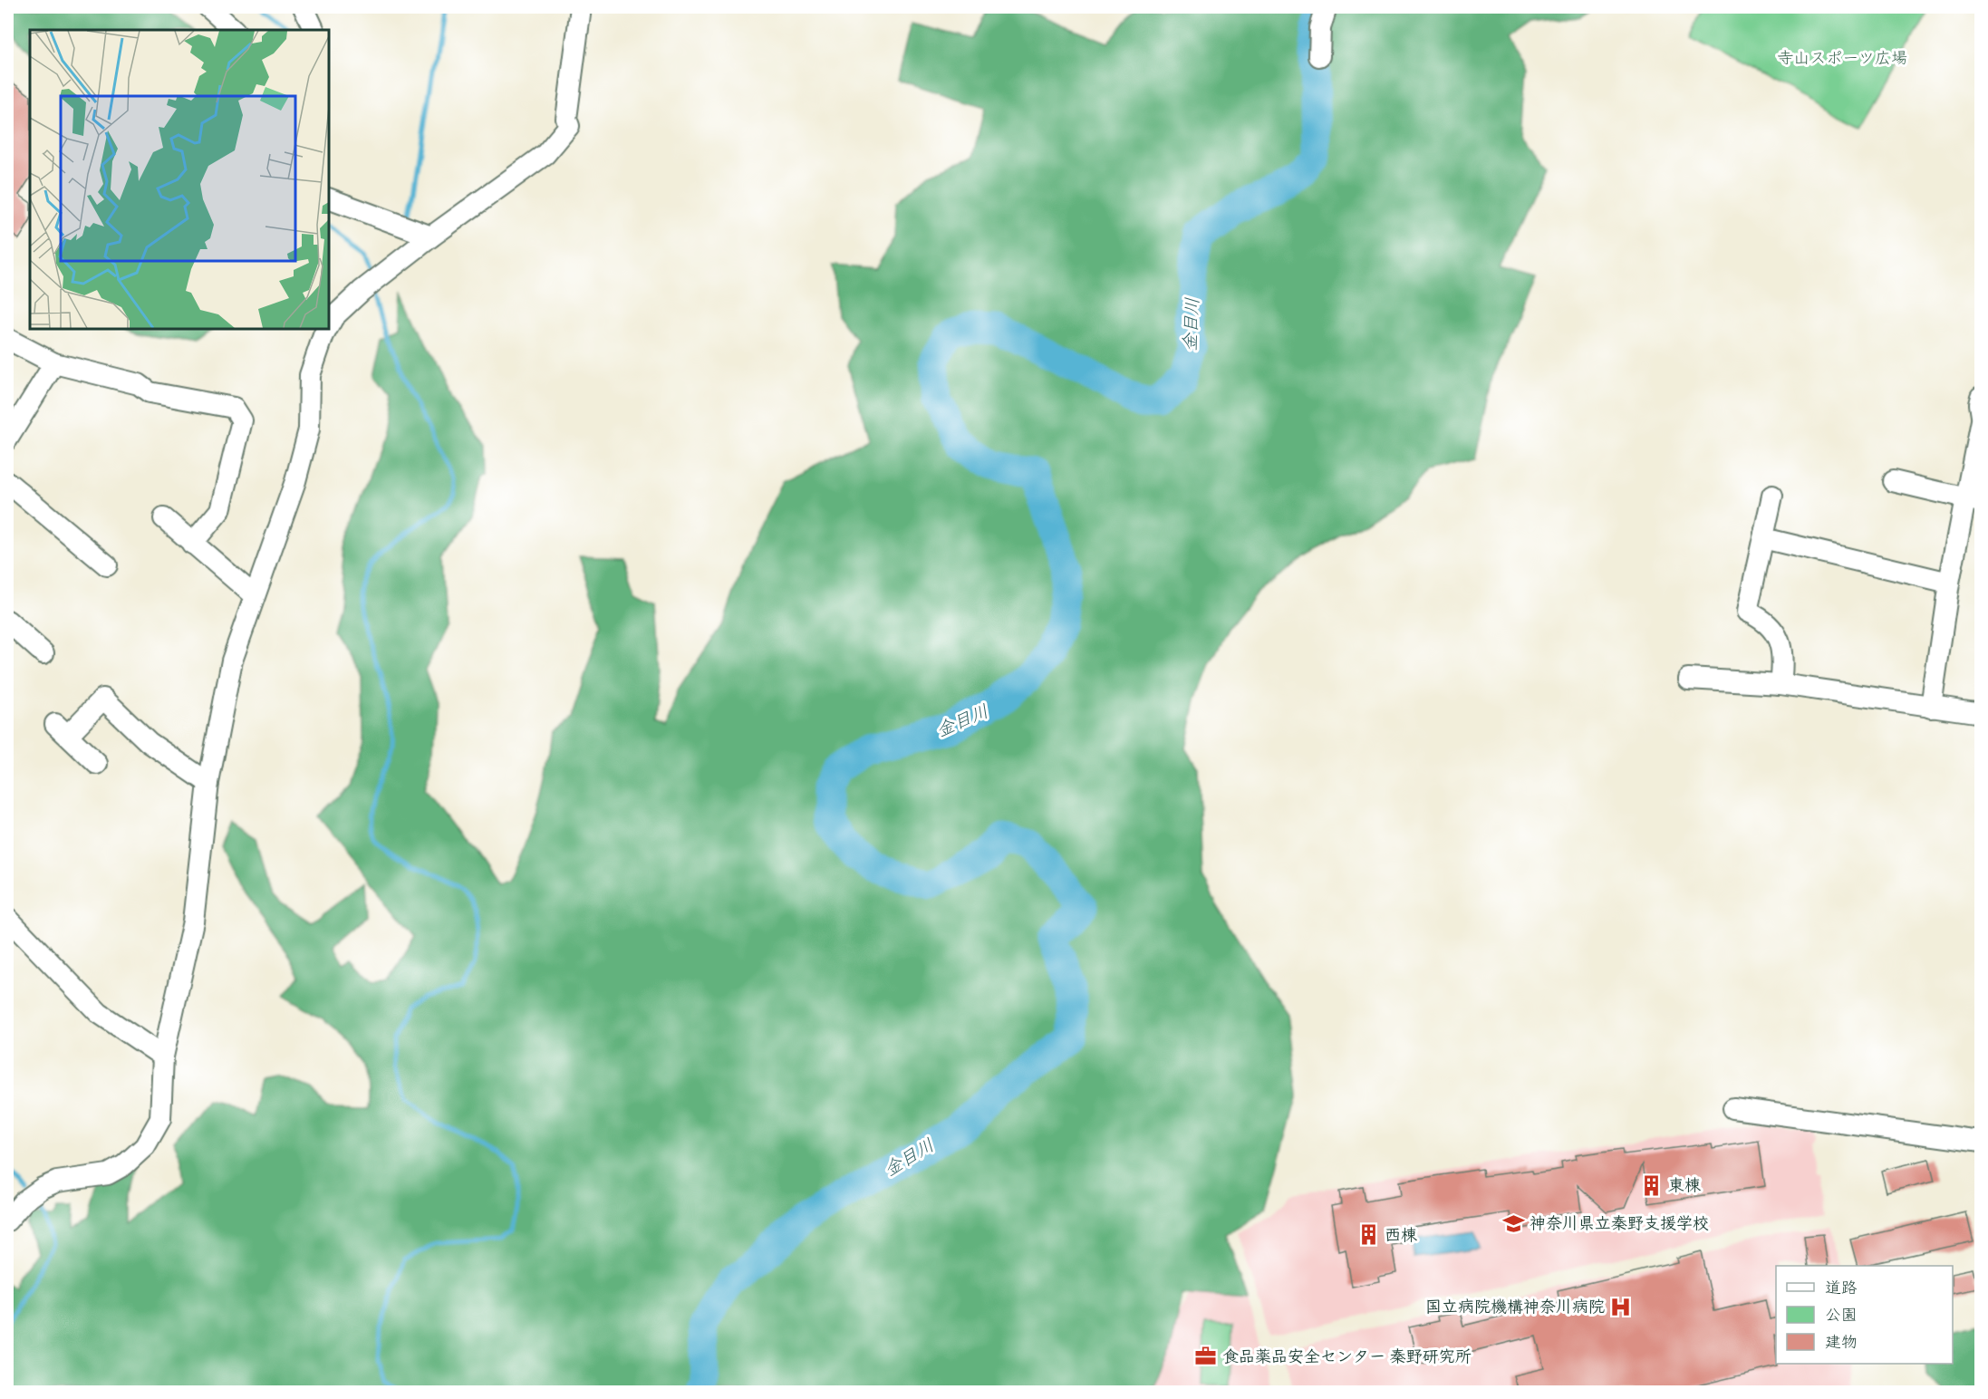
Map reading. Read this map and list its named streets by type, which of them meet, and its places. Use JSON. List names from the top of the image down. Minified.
{"water":["金目川"],"parks":["寺山スポーツ広場"],"places":{"building":["東棟","西棟"],"school or university":["神奈川県立秦野支援学校"],"hospital":["国立病院機構神奈川病院"],"office":["食品薬品安全センター 秦野研究所"]},"legend":["道路","公園","建物"]}
